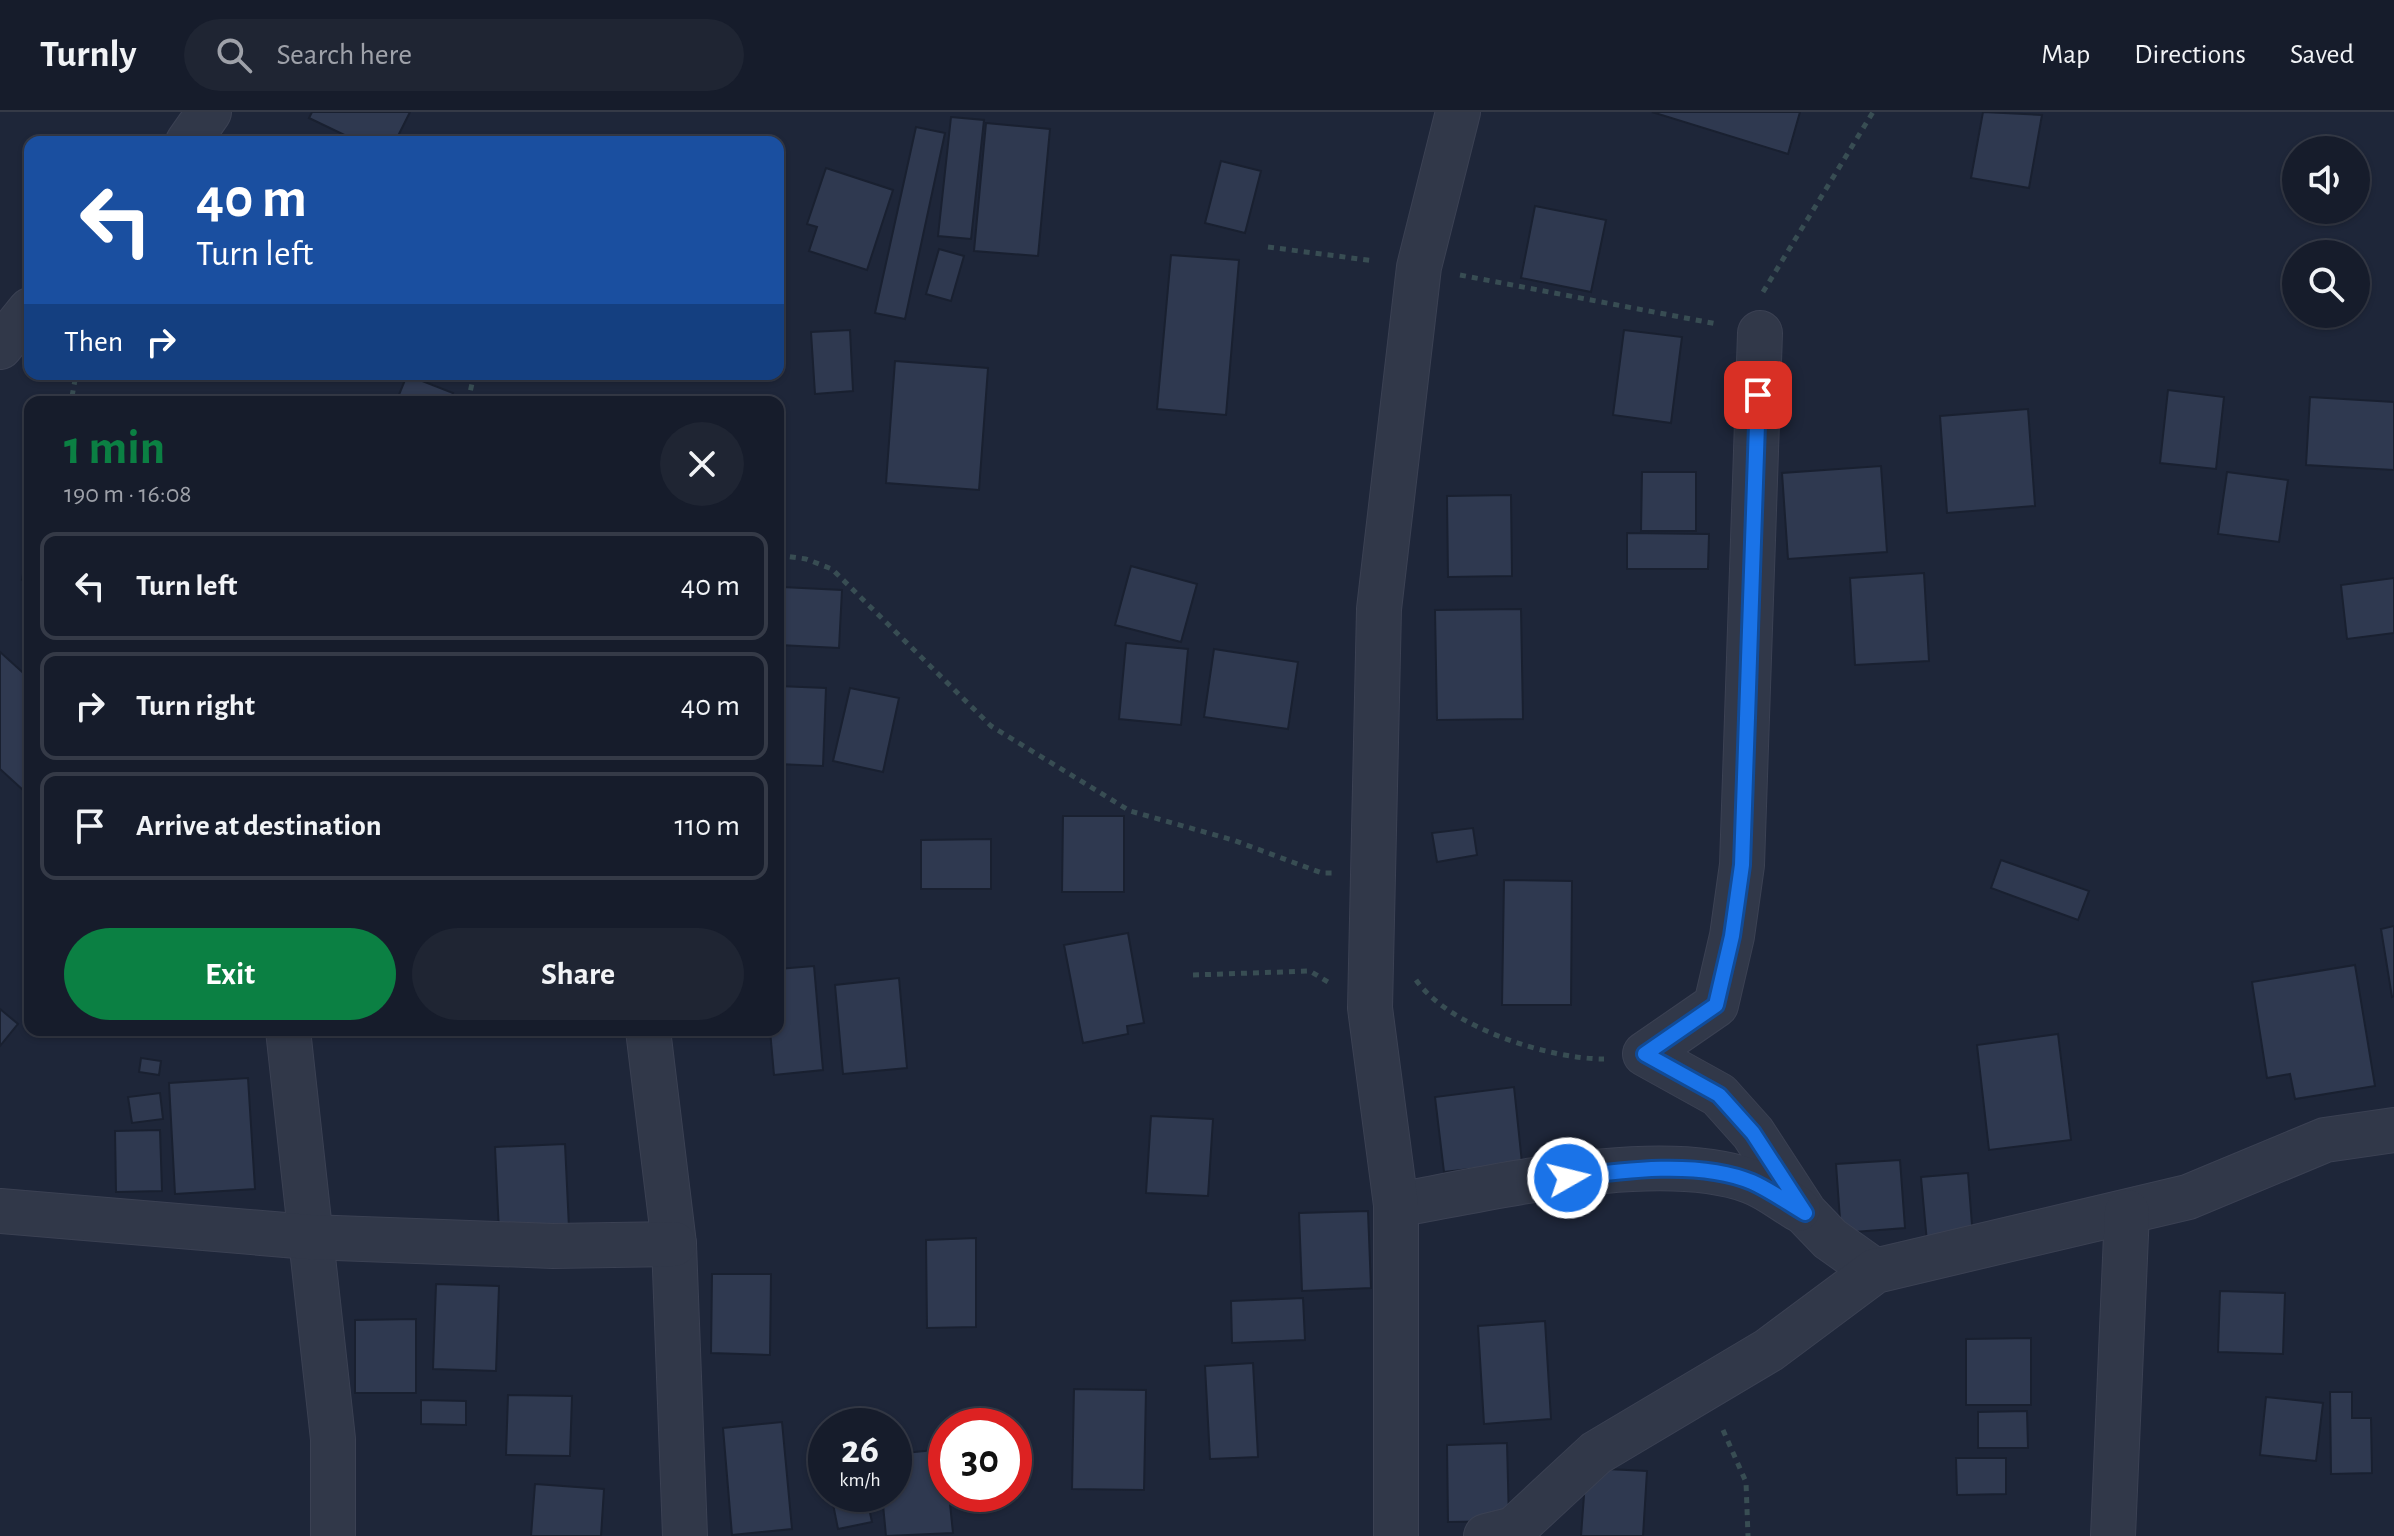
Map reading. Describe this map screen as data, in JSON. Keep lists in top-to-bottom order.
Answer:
{
  "page": {
    "header": "Turnly",
    "search": "Search here",
    "nav": ["Map", "Directions", "Saved"],
    "turn": ["40 m", "Turn left"],
    "then": "Then",
    "heading": ["1 min", "190 m · 16:08"],
    "list": [
      {
        "name": "Turn left",
        "value": "40 m"
      },
      {
        "name": "Turn right",
        "value": "40 m"
      },
      {
        "name": "Arrive at destination",
        "value": "110 m"
      }
    ],
    "buttons": ["Exit", "Share"],
    "speed": "26 km/h",
    "limit": "30"
  }
}
